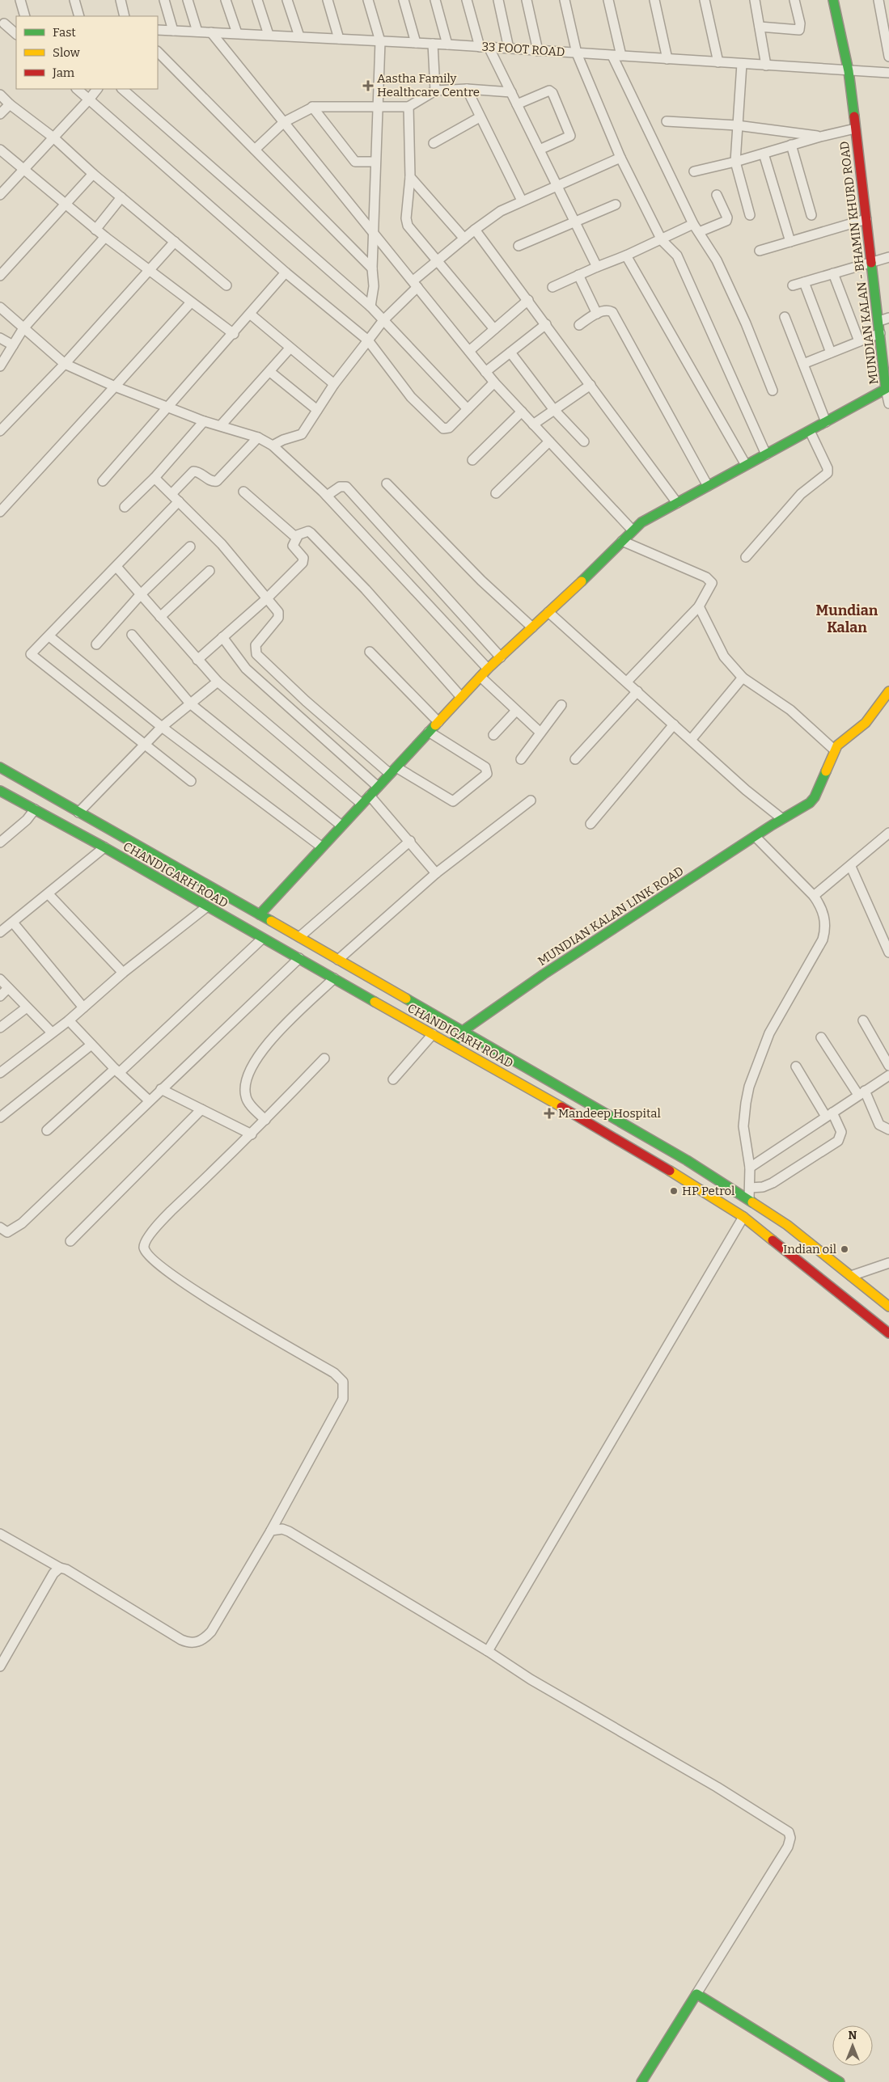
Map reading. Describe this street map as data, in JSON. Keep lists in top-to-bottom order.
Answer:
{
  "streets": {
    "street": [
      "33 FOOT ROAD",
      "MUNDIAN KALAN - BHAMIN KHURD ROAD",
      "CHANDIGARH ROAD",
      "MUNDIAN KALAN LINK ROAD"
    ]
  },
  "crossings": [
    ["33 FOOT ROAD", "MUNDIAN KALAN - BHAMIN KHURD ROAD"],
    ["MUNDIAN KALAN - BHAMIN KHURD ROAD", "CHANDIGARH ROAD"],
    ["CHANDIGARH ROAD", "MUNDIAN KALAN LINK ROAD"]
  ],
  "districts": ["Mundian Kalan"],
  "places": {
    "health": ["Aastha Family Healthcare Centre", "Mandeep Hospital"],
    "other": ["HP Petrol", "Indian oil"]
  },
  "legend": ["Fast", "Slow", "Jam"],
  "north": "top"
}
